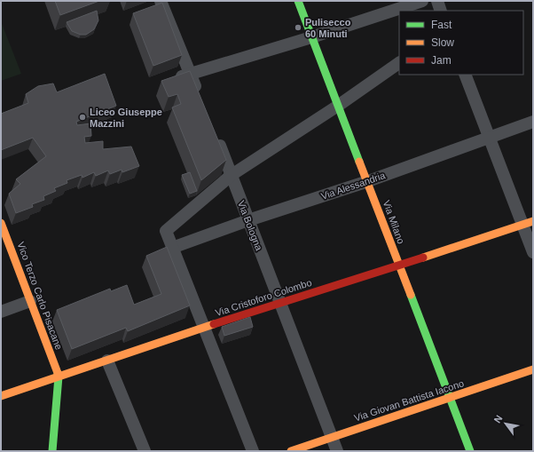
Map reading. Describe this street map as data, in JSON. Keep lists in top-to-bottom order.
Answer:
{
  "streets": {
    "street": [
      "Via Alessandria",
      "Via Milano",
      "Via Bologna",
      "Vico Terzo Carlo Pisacane",
      "Via Cristoforo Colombo",
      "Via Giovan Battista Iacono"
    ]
  },
  "crossings": [
    ["Via Alessandria", "Via Milano"],
    ["Via Alessandria", "Via Bologna"],
    ["Via Milano", "Via Cristoforo Colombo"],
    ["Via Milano", "Via Giovan Battista Iacono"],
    ["Via Bologna", "Via Cristoforo Colombo"],
    ["Via Bologna", "Via Giovan Battista Iacono"],
    ["Vico Terzo Carlo Pisacane", "Via Cristoforo Colombo"]
  ],
  "places": ["Pulisecco 60 Minuti", "Liceo Giuseppe Mazzini"],
  "legend": ["Fast", "Slow", "Jam"],
  "north": "top left"
}
